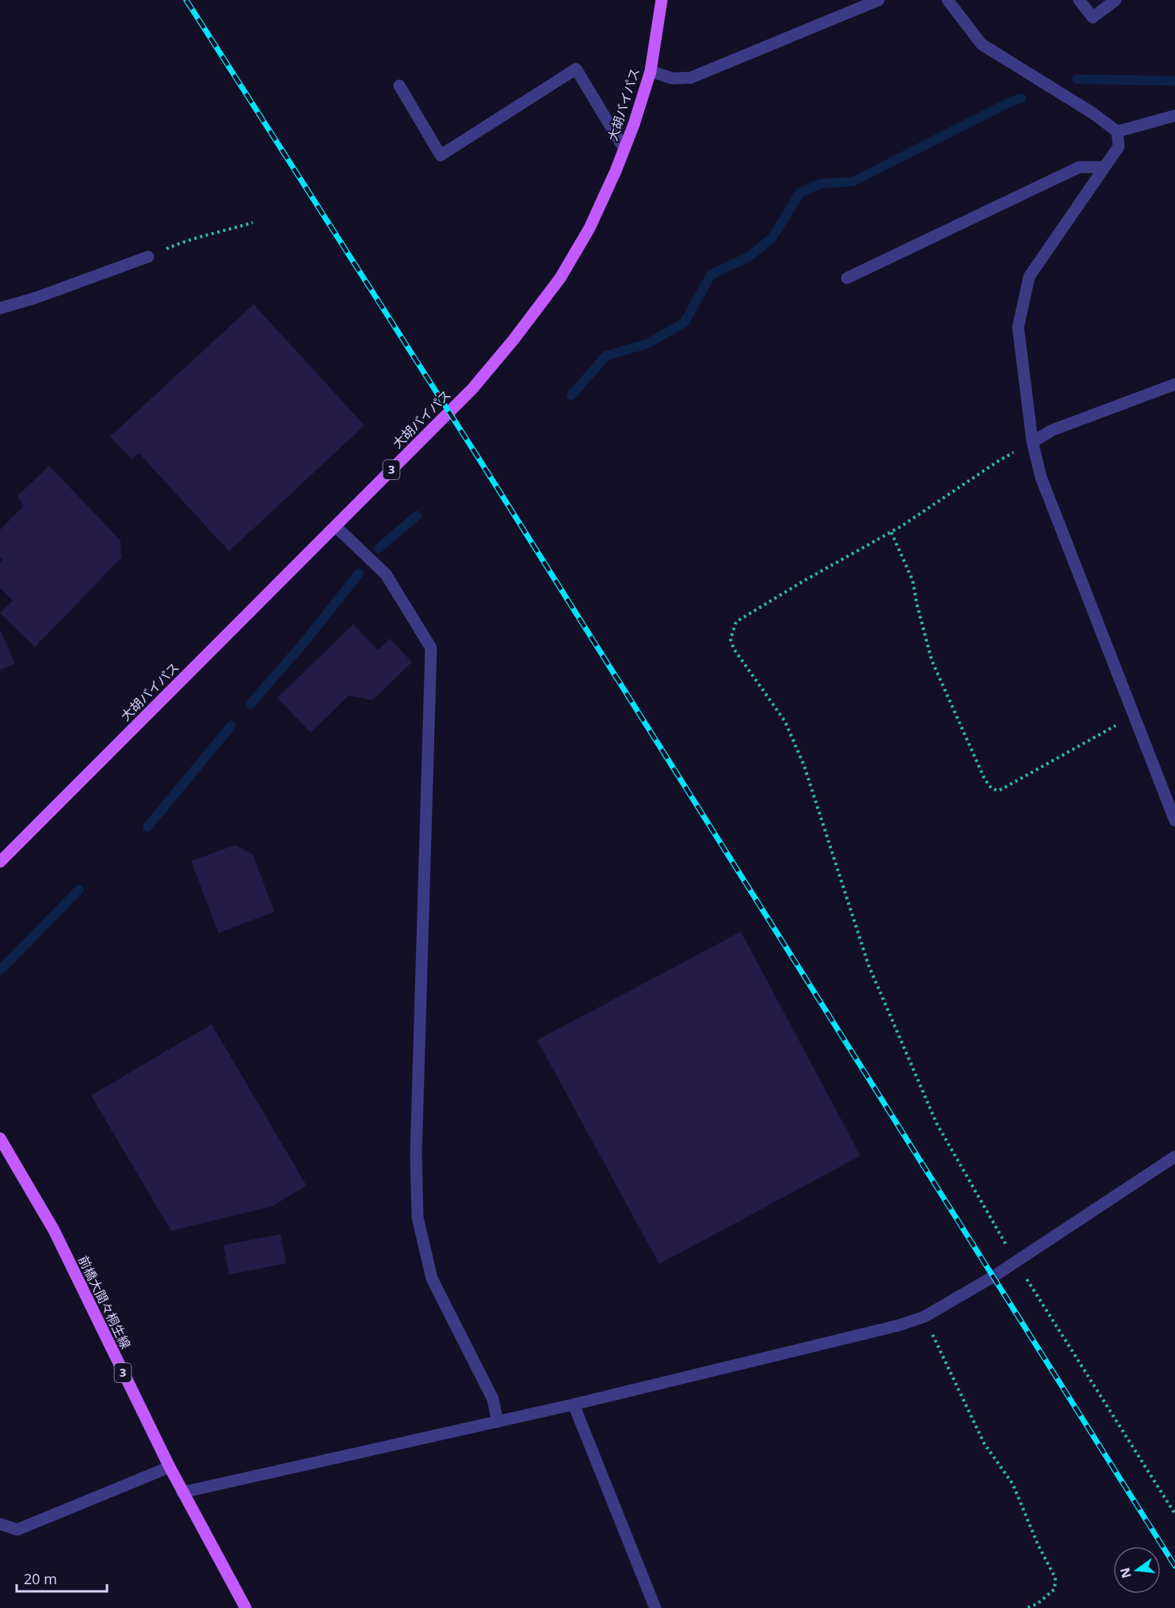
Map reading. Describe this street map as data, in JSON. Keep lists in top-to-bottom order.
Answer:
{
  "streets": {
    "main road": ["大胡バイパス", "3", "前橋大間々桐生線"]
  },
  "scale_bar": "20 m",
  "north": "left"
}
